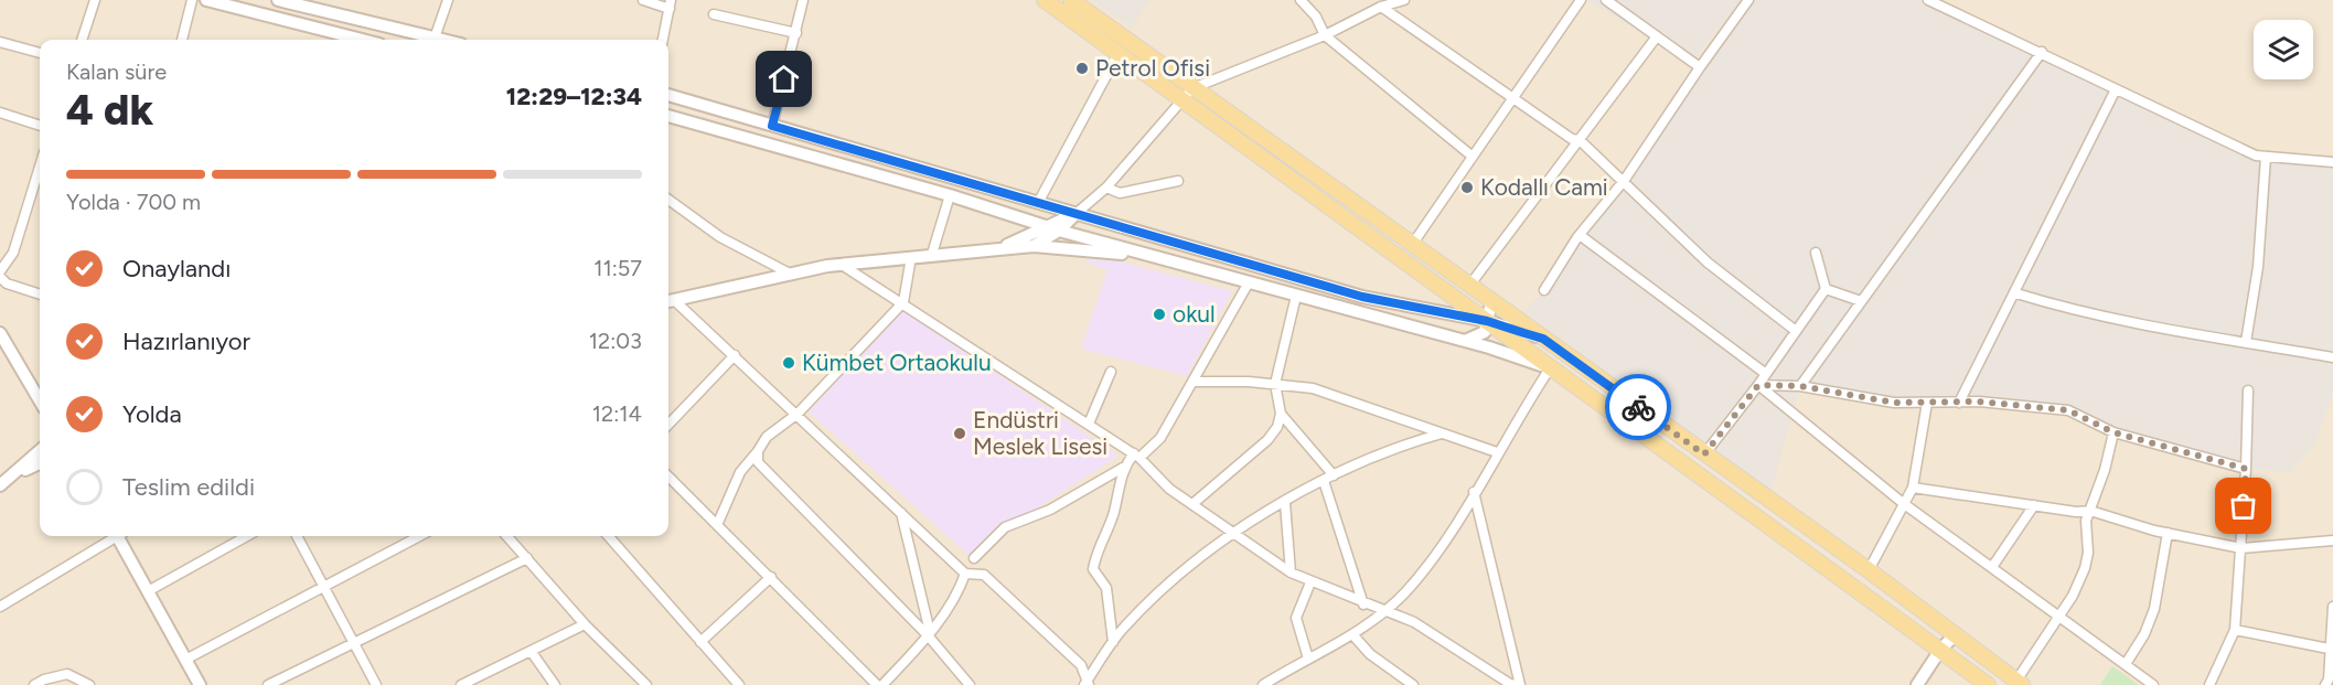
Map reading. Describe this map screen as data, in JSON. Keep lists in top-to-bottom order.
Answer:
{
  "places": [
    "Petrol Ofisi",
    "Kodallı Cami",
    "okul",
    "Kümbet Ortaokulu",
    "Endüstri Meslek Lisesi"
  ],
  "page": {
    "heading": ["4 dk", "Kalan süre", "12:29–12:34"],
    "bar": "Yolda · 700 m",
    "list": [
      ["Onaylandı", "11:57"],
      ["Hazırlanıyor", "12:03"],
      ["Yolda", "12:14"],
      "Teslim edildi"
    ]
  }
}
